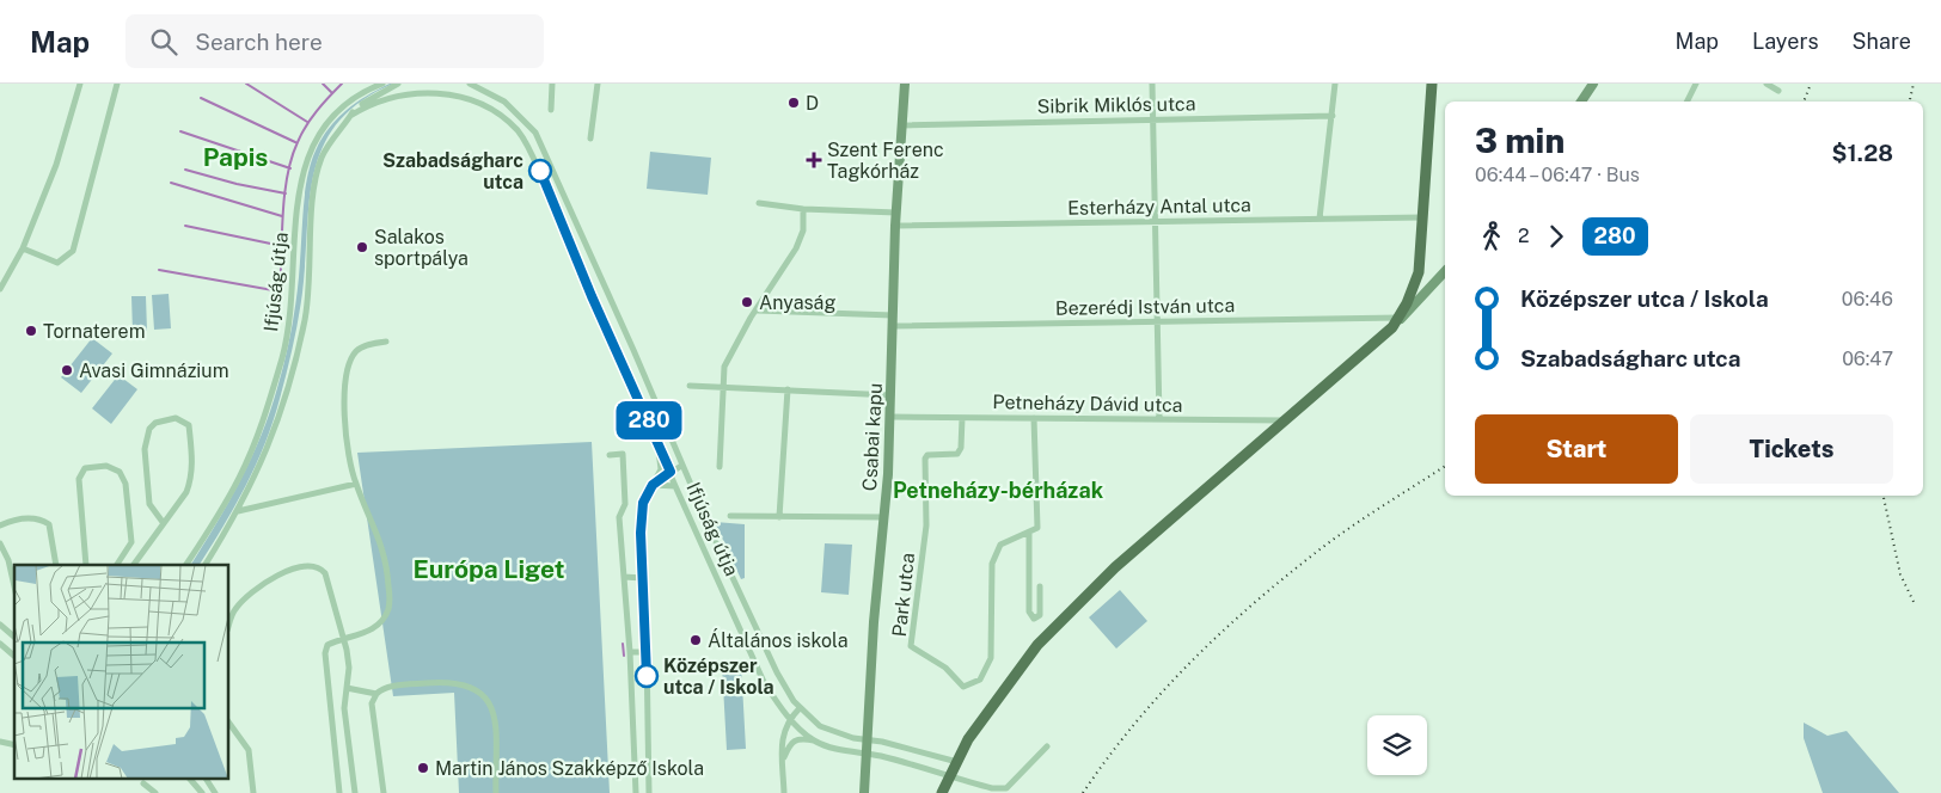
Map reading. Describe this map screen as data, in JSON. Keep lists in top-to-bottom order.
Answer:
{
  "streets": {
    "street": [
      "Sibrik Miklós utca",
      "Esterházy Antal utca",
      "Ifjúság útja",
      "Bezerédj István utca",
      "Petneházy Dávid utca",
      "Csabai kapu",
      "Park utca"
    ]
  },
  "crossings": [
    ["Sibrik Miklós utca", "Csabai kapu"],
    ["Esterházy Antal utca", "Csabai kapu"],
    ["Ifjúság útja", "Csabai kapu"],
    ["Bezerédj István utca", "Csabai kapu"],
    ["Petneházy Dávid utca", "Csabai kapu"],
    ["Petneházy Dávid utca", "Park utca"]
  ],
  "districts": ["Papis", "Petneházy-bérházak", "Európa Liget"],
  "places": {
    "other": [
      "D",
      "Szabadságharc utca",
      "Salakos sportpálya",
      "Anyaság",
      "Tornaterem",
      "Avasi Gimnázium",
      "Általános iskola",
      "Középszer utca / Iskola",
      "Martin János Szakképző Iskola"
    ],
    "health": ["Szent Ferenc Tagkórház"]
  },
  "lines": ["bus line 280"],
  "page": {
    "header": "Map",
    "search": "Search here",
    "nav": ["Map", "Layers", "Share"],
    "on_map": "280",
    "heading": ["3 min", "06:44 – 06:47 · Bus", "$1.28"],
    "legs": ["2", "280"],
    "list": [
      {
        "name": "Középszer utca / Iskola",
        "value": "06:46"
      },
      {
        "name": "Szabadságharc utca",
        "value": "06:47"
      }
    ],
    "buttons": ["Start", "Tickets"]
  }
}
